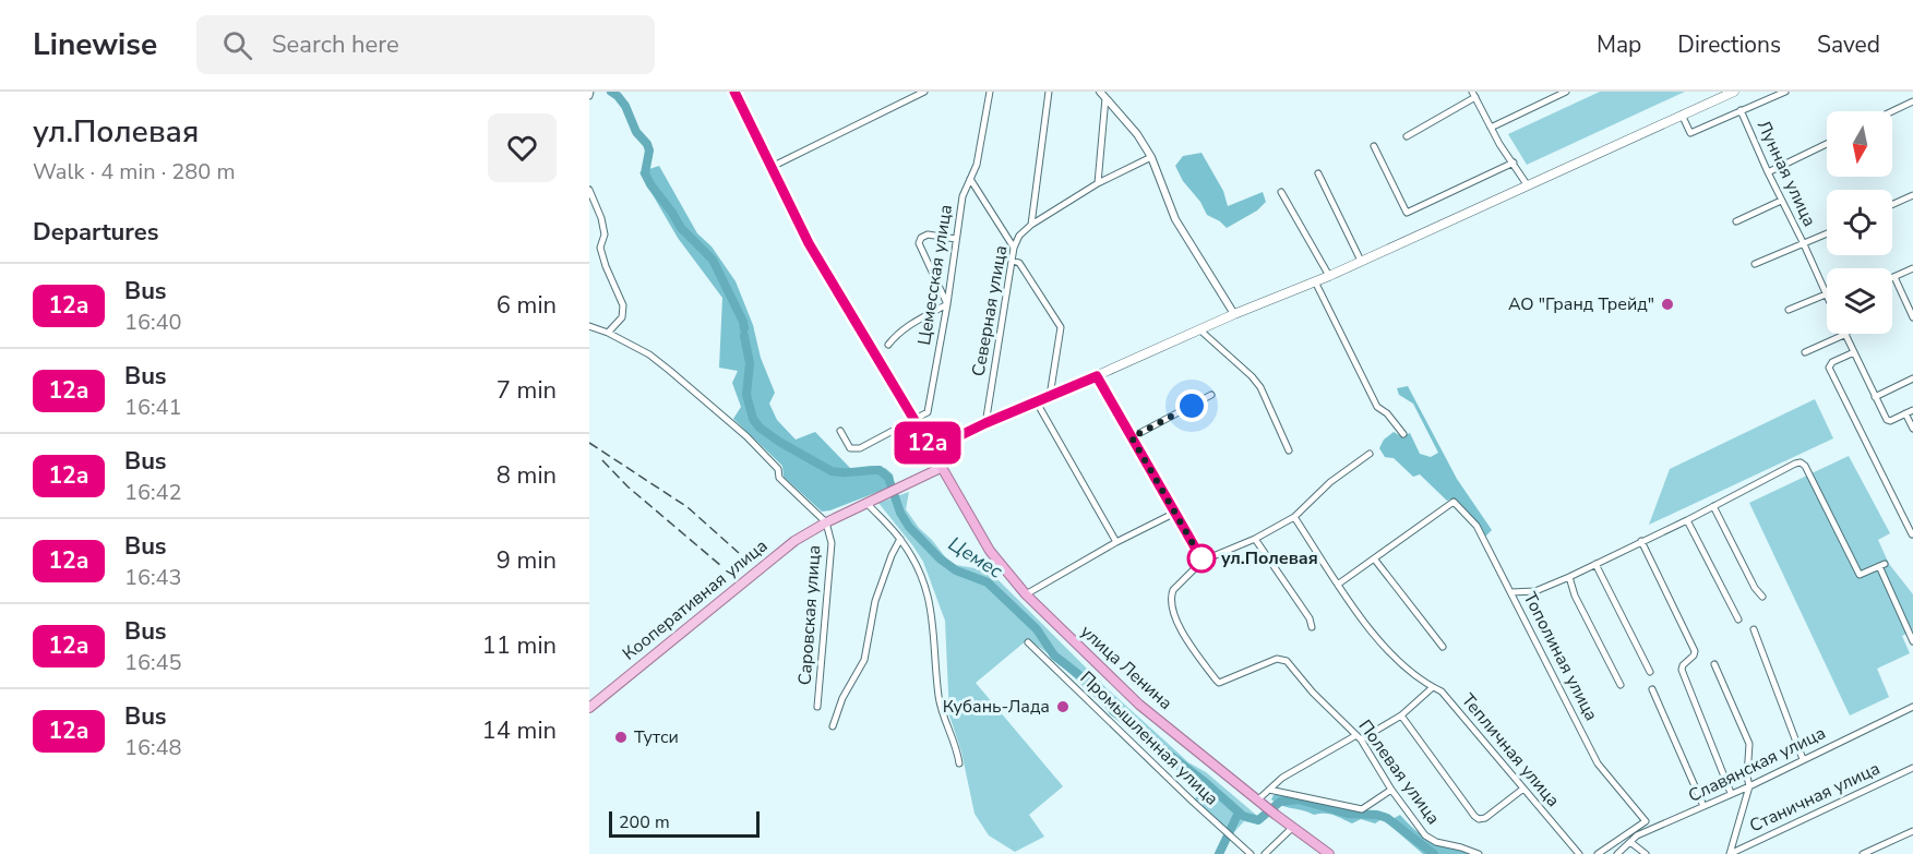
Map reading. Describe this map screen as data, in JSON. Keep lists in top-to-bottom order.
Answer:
{
  "streets": {
    "highway": ["улица Ленина"],
    "main road": ["Кооперативная улица"],
    "street": [
      "Лунная улица",
      "Цемесская улица",
      "Северная улица",
      "Саровская улица",
      "Тополиная улица",
      "Промышленная улица",
      "Тепличная улица",
      "Славянская улица",
      "Полевая улица",
      "Станичная улица"
    ]
  },
  "crossings": [
    ["Кооперативная улица", "Саровская улица"],
    ["Кооперативная улица", "улица Ленина"]
  ],
  "water": ["Цемес"],
  "places": [
    "АО \"Гранд Трейд\"",
    "ул.Полевая",
    "Кубань-Лада",
    "Тутси"
  ],
  "lines": ["bus line 12а"],
  "scale_bar": "200 m",
  "north": "bottom",
  "page": {
    "header": "Linewise",
    "search": "Search here",
    "nav": ["Map", "Directions", "Saved"],
    "heading": [
      ["ул.Полевая", "Walk · 4 min · 280 m"],
      "Departures"
    ],
    "on_map": "12а",
    "list": [
      {
        "mark": "12а",
        "name": "Bus",
        "note": "16:40",
        "value": "6 min"
      },
      {
        "mark": "12а",
        "name": "Bus",
        "note": "16:41",
        "value": "7 min"
      },
      {
        "mark": "12а",
        "name": "Bus",
        "note": "16:42",
        "value": "8 min"
      },
      {
        "mark": "12а",
        "name": "Bus",
        "note": "16:43",
        "value": "9 min"
      },
      {
        "mark": "12а",
        "name": "Bus",
        "note": "16:45",
        "value": "11 min"
      },
      {
        "mark": "12а",
        "name": "Bus",
        "note": "16:48",
        "value": "14 min"
      }
    ],
    "scale": "200 m"
  }
}
